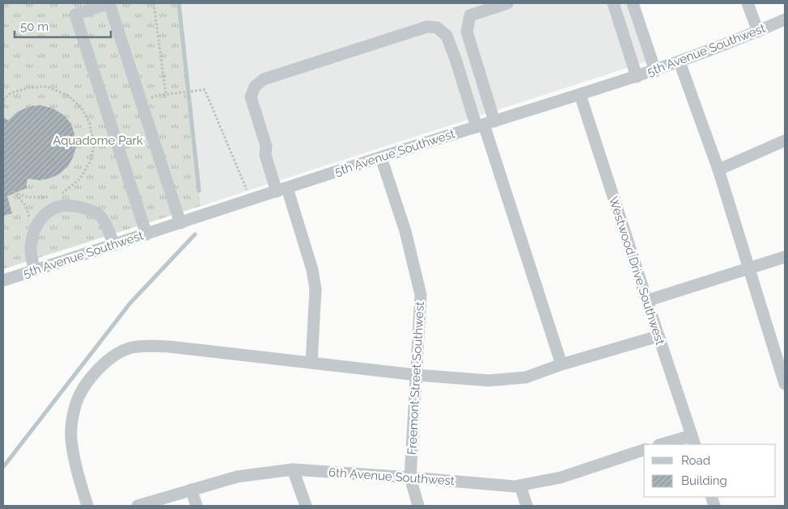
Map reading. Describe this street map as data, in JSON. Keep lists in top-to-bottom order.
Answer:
{
  "streets": {
    "street": [
      "5th Avenue Southwest",
      "Westwood Drive Southwest",
      "Freemont Street Southwest",
      "6th Avenue Southwest"
    ]
  },
  "crossings": [
    ["5th Avenue Southwest", "Westwood Drive Southwest"],
    ["5th Avenue Southwest", "Freemont Street Southwest"],
    ["Freemont Street Southwest", "6th Avenue Southwest"]
  ],
  "parks": ["Aquadome Park"],
  "legend": ["Road", "Building"],
  "scale_bar": "50 m"
}
